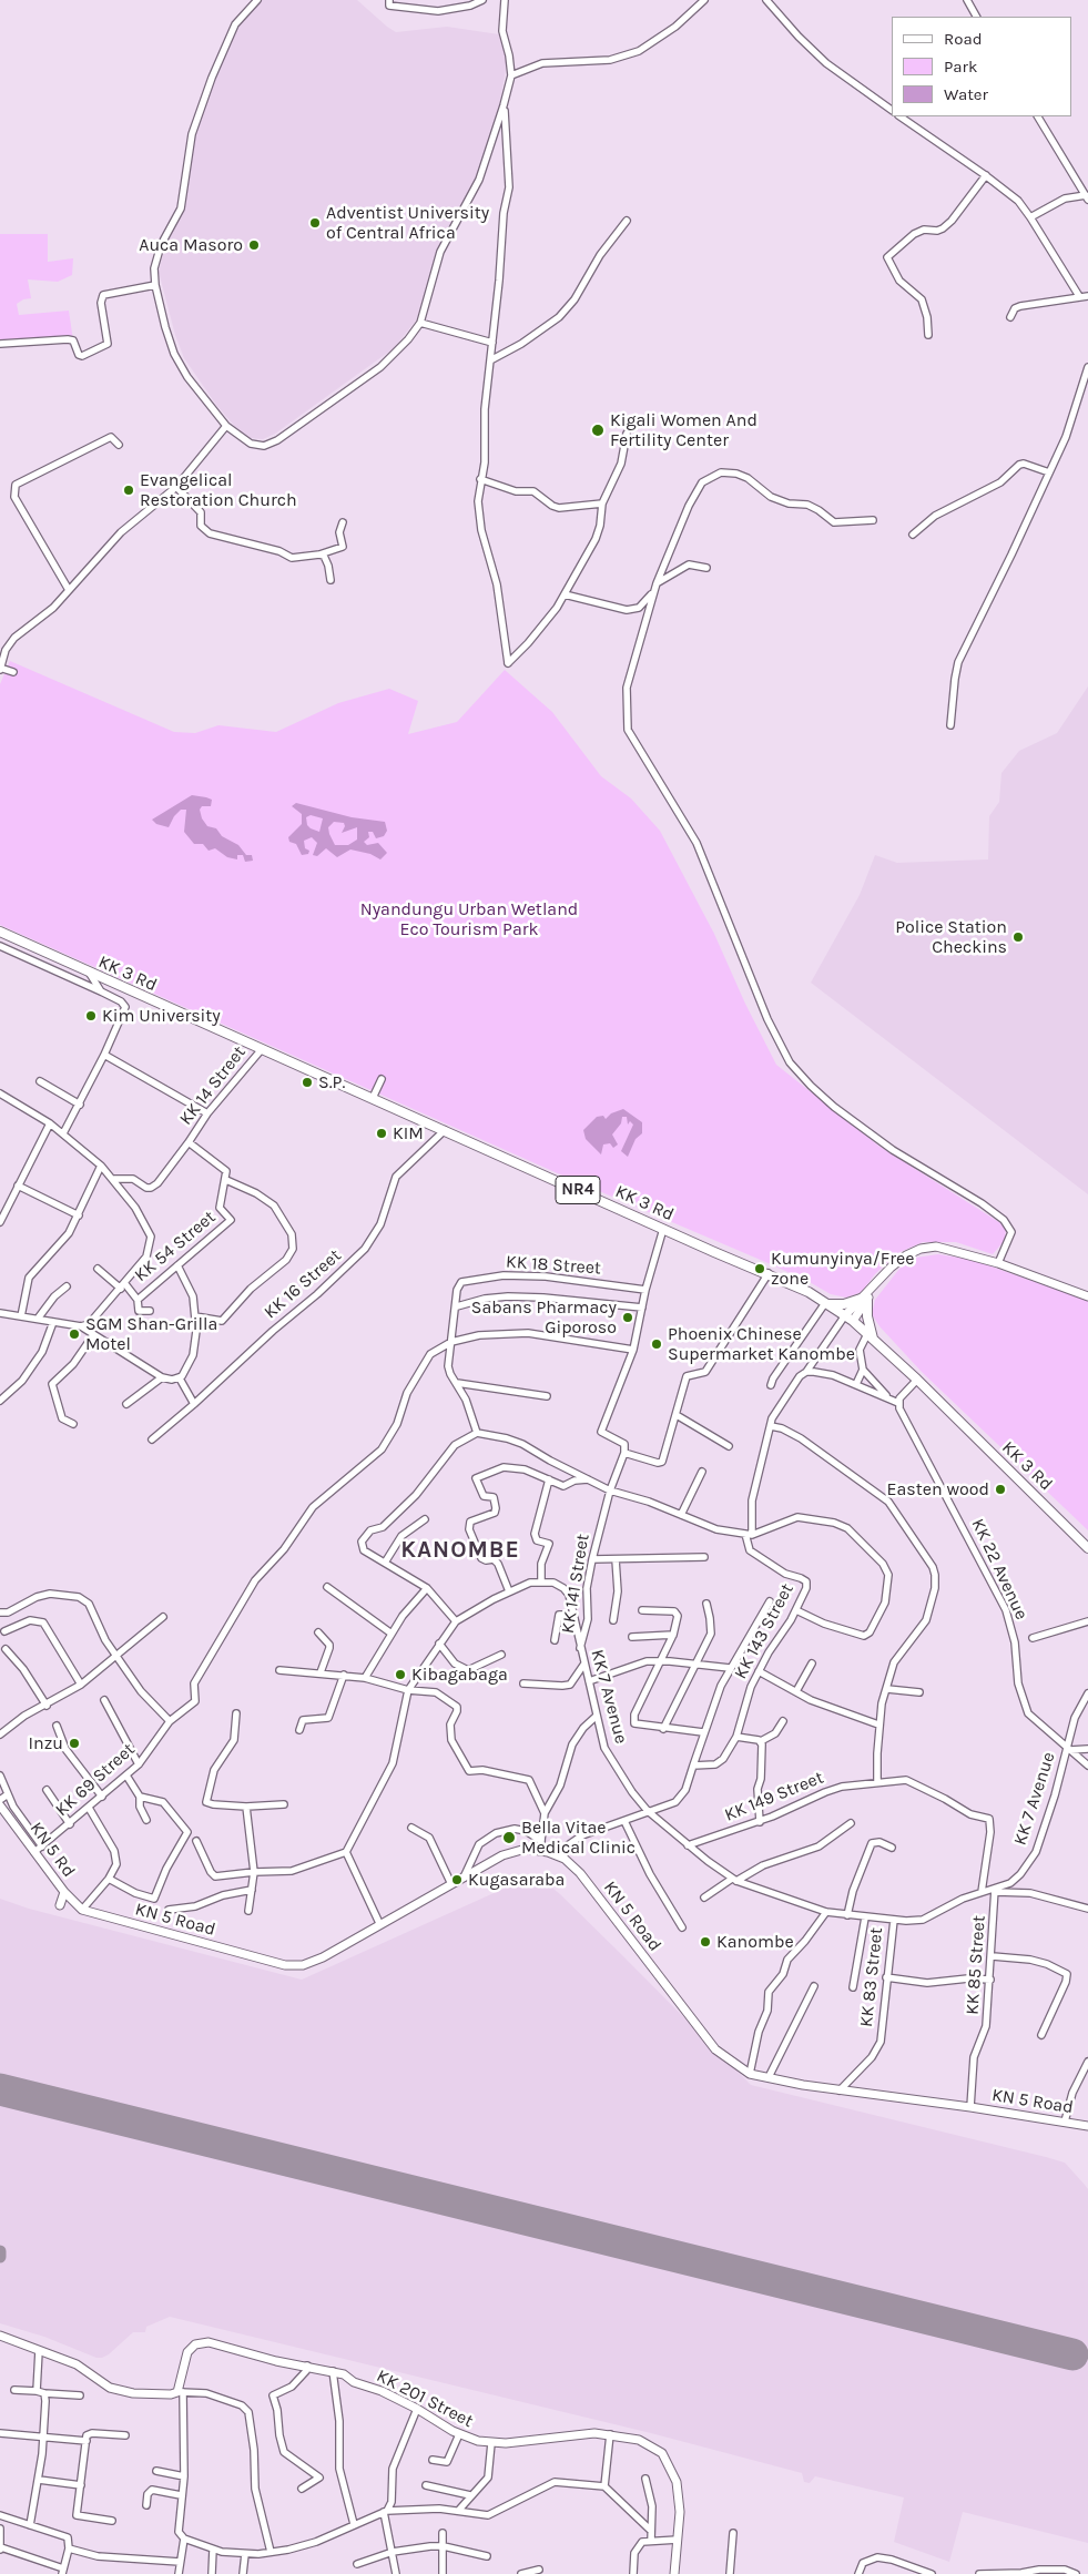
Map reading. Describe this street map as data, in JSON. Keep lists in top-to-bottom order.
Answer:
{
  "streets": {
    "highway": ["KK 3 Rd", "NR4"],
    "main road": ["KN 5 Rd", "KN 5 Road", "KK 201 Street"],
    "street": [
      "KK 14 Street",
      "KK 54 Street",
      "KK 18 Street",
      "KK 16 Street",
      "KK 22 Avenue",
      "KK 141 Street",
      "KK 143 Street",
      "KK 7 Avenue",
      "KK 69 Street",
      "KK 149 Street",
      "KK 85 Street",
      "KK 83 Street"
    ]
  },
  "crossings": [
    ["KK 3 Rd", "KK 14 Street"],
    ["KK 3 Rd", "KK 16 Street"],
    ["KK 18 Street", "KK 69 Street"],
    ["KK 22 Avenue", "KK 7 Avenue"],
    ["KK 141 Street", "KK 7 Avenue"],
    ["KK 7 Avenue", "KK 149 Street"],
    ["KK 7 Avenue", "KK 85 Street"],
    ["KK 7 Avenue", "KK 83 Street"],
    ["KK 69 Street", "KN 5 Rd"],
    ["KN 5 Rd", "KN 5 Road"],
    ["KN 5 Road", "KK 85 Street"],
    ["KN 5 Road", "KK 83 Street"]
  ],
  "districts": ["KANOMBE"],
  "parks": ["Nyandungu Urban Wetland Eco Tourism Park"],
  "places": [
    "Adventist University of Central Africa",
    "Auca Masoro",
    "Kigali Women And Fertility Center",
    "Evangelical Restoration Church",
    "Police Station Checkins",
    "Kim University",
    "S.P.",
    "KIM",
    "Kumunyinya/Free zone",
    "Sabans Pharmacy Giporoso",
    "SGM Shan-Grilla Motel",
    "Phoenix Chinese Supermarket Kanombe",
    "Easten wood",
    "Kibagabaga",
    "Inzu",
    "Bella Vitae Medical Clinic",
    "Kugasaraba",
    "Kanombe"
  ],
  "legend": ["Road", "Park", "Water"]
}
